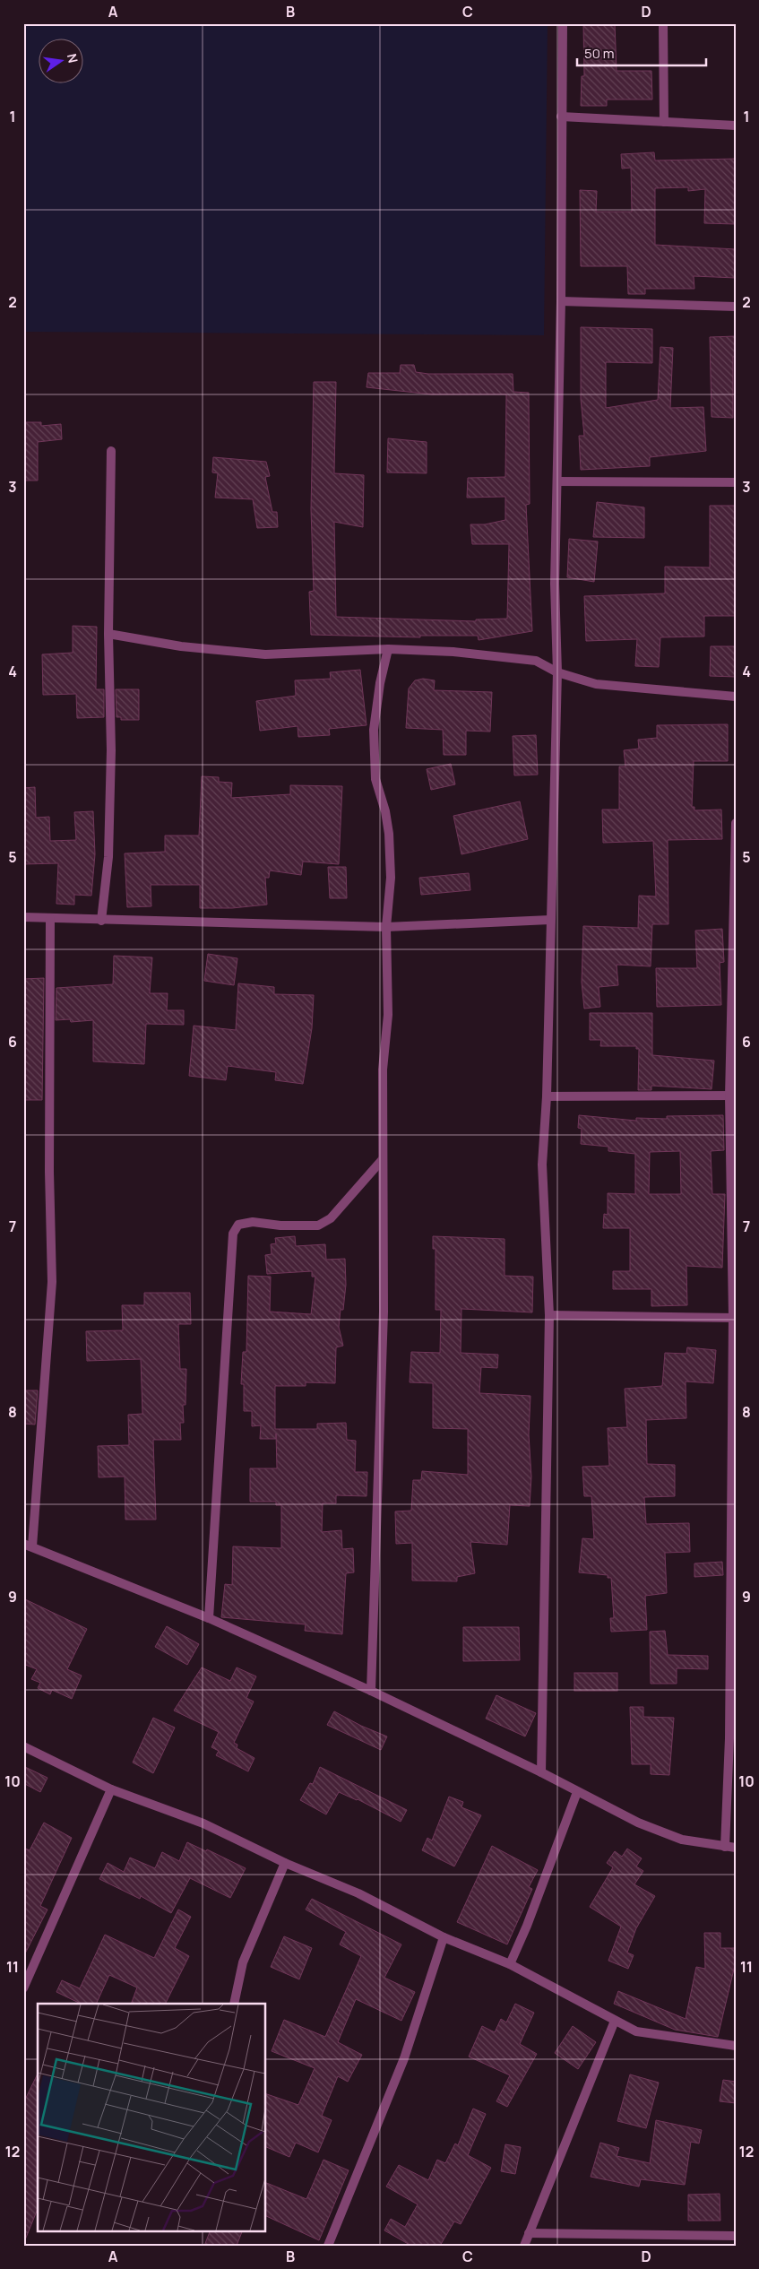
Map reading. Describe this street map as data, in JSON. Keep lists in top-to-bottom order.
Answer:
{
  "scale_bar": "50 m",
  "north": "right",
  "grid": {
    "columns": [
      "A",
      "B",
      "C",
      "D"
    ],
    "rows": [
      "1",
      "2",
      "3",
      "4",
      "5",
      "6",
      "7",
      "8",
      "9",
      "10",
      "11",
      "12"
    ]
  }
}
